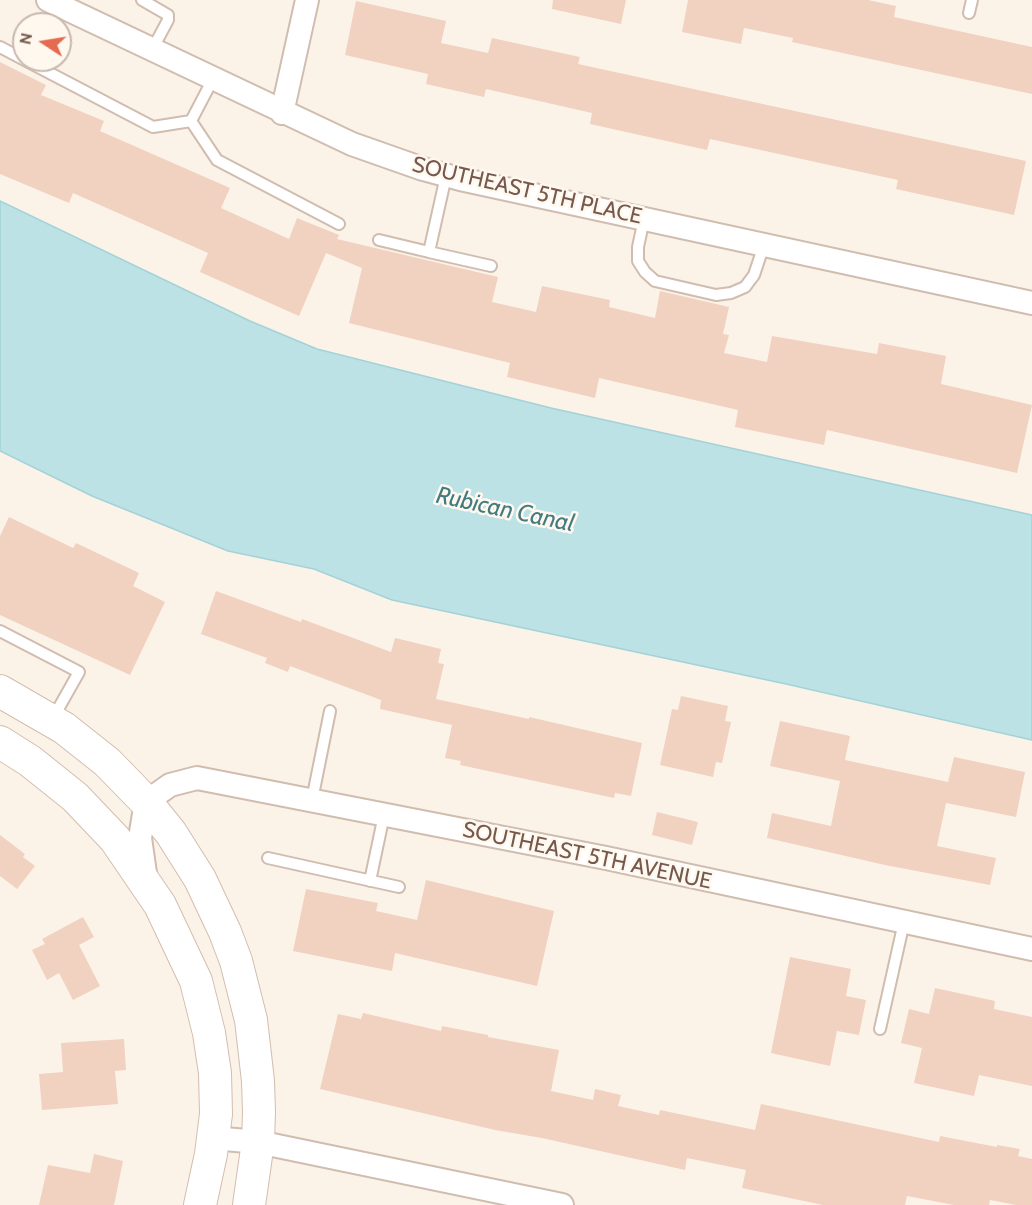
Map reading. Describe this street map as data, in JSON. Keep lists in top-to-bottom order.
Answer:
{
  "streets": {
    "street": ["SOUTHEAST 5TH PLACE", "SOUTHEAST 5TH AVENUE"]
  },
  "water": ["Rubican Canal"],
  "north": "left"
}
